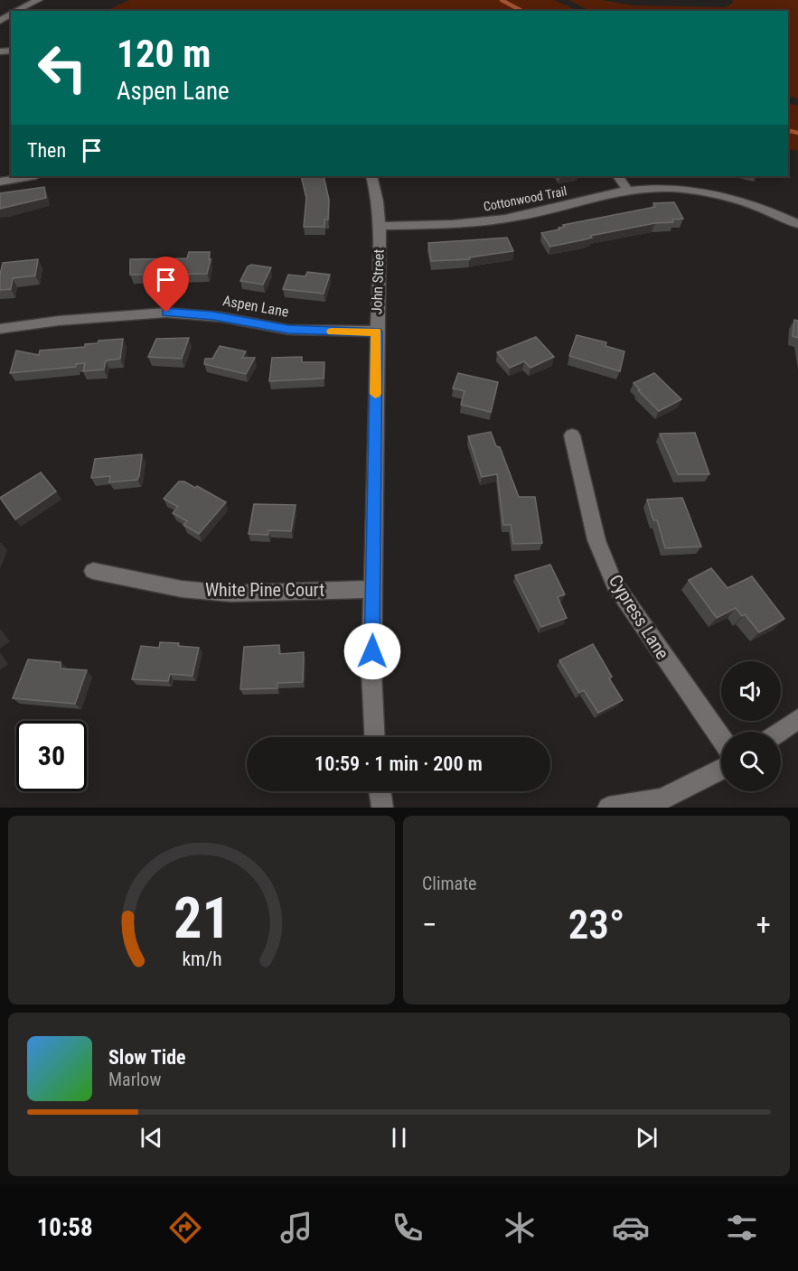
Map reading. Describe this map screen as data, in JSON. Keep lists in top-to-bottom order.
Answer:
{
  "streets": {
    "street": [
      "Cottonwood Trail",
      "John Street",
      "Aspen Lane",
      "White Pine Court",
      "Cypress Lane"
    ]
  },
  "crossings": [
    ["Cottonwood Trail", "John Street"],
    ["John Street", "Aspen Lane"],
    ["John Street", "White Pine Court"]
  ],
  "page": {
    "turn": ["120 m", "Aspen Lane"],
    "then": "Then",
    "limit": "30",
    "trip": "10:59 · 1 min · 200 m",
    "tile": "Climate",
    "heat": ["−", "23°", "+"],
    "song": ["Slow Tide", "Marlow"],
    "tabs": "10:58",
    "gauge": ["21", "km/h"]
  }
}
